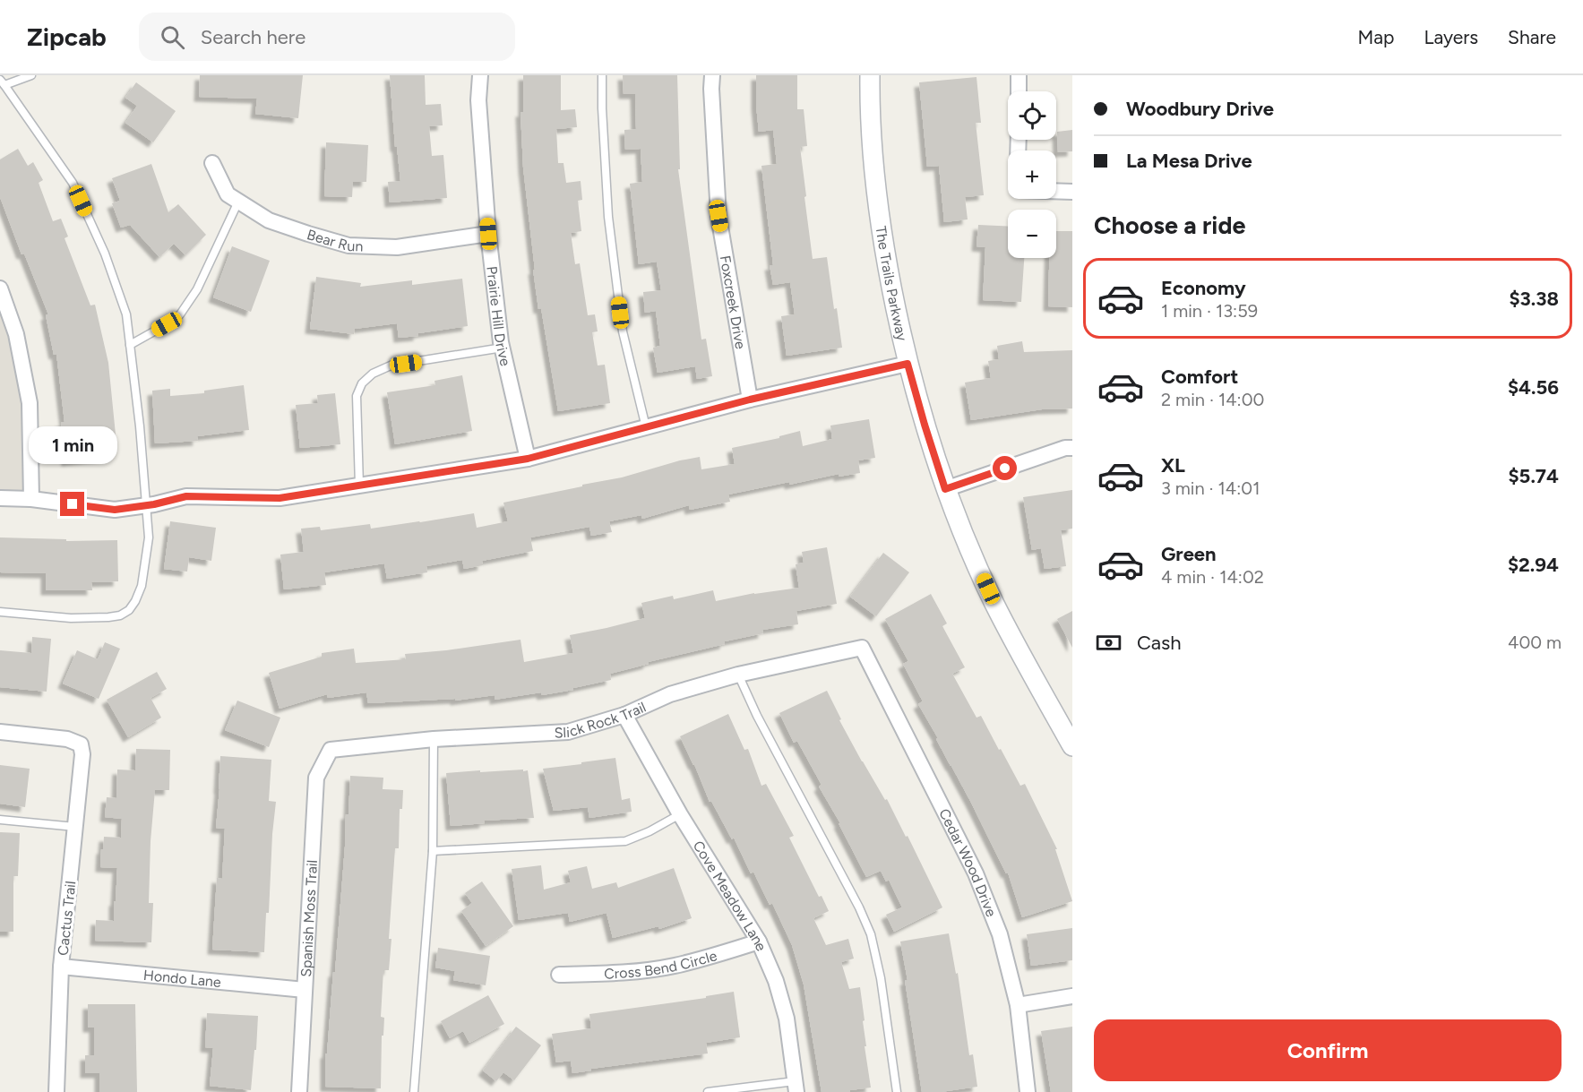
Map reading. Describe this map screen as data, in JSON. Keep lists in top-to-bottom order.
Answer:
{
  "streets": {
    "street": [
      "Bear Run",
      "The Trails Parkway",
      "Foxcreek Drive",
      "Prairie Hill Drive",
      "Slick Rock Trail",
      "Cedar Wood Drive",
      "Cove Meadow Lane",
      "Cactus Trail",
      "Spanish Moss Trail",
      "Cross Bend Circle",
      "Hondo Lane"
    ]
  },
  "crossings": [
    ["Bear Run", "Prairie Hill Drive"],
    ["Slick Rock Trail", "Cedar Wood Drive"],
    ["Slick Rock Trail", "Cove Meadow Lane"],
    ["Slick Rock Trail", "Spanish Moss Trail"],
    ["Cove Meadow Lane", "Cross Bend Circle"],
    ["Cactus Trail", "Hondo Lane"],
    ["Spanish Moss Trail", "Hondo Lane"]
  ],
  "page": {
    "header": "Zipcab",
    "search": "Search here",
    "nav": ["Map", "Layers", "Share"],
    "banner": ["Woodbury Drive", "La Mesa Drive"],
    "map_buttons": ["+", "−"],
    "heading": "Choose a ride",
    "list": [
      {
        "name": "Economy",
        "note": "1 min · 13:59",
        "value": "$3.38"
      },
      {
        "name": "Comfort",
        "note": "2 min · 14:00",
        "value": "$4.56"
      },
      {
        "name": "XL",
        "note": "3 min · 14:01",
        "value": "$5.74"
      },
      {
        "name": "Green",
        "note": "4 min · 14:02",
        "value": "$2.94"
      }
    ],
    "bubble": "1 min",
    "pay": ["Cash", "400 m"],
    "buttons": "Confirm"
  }
}
